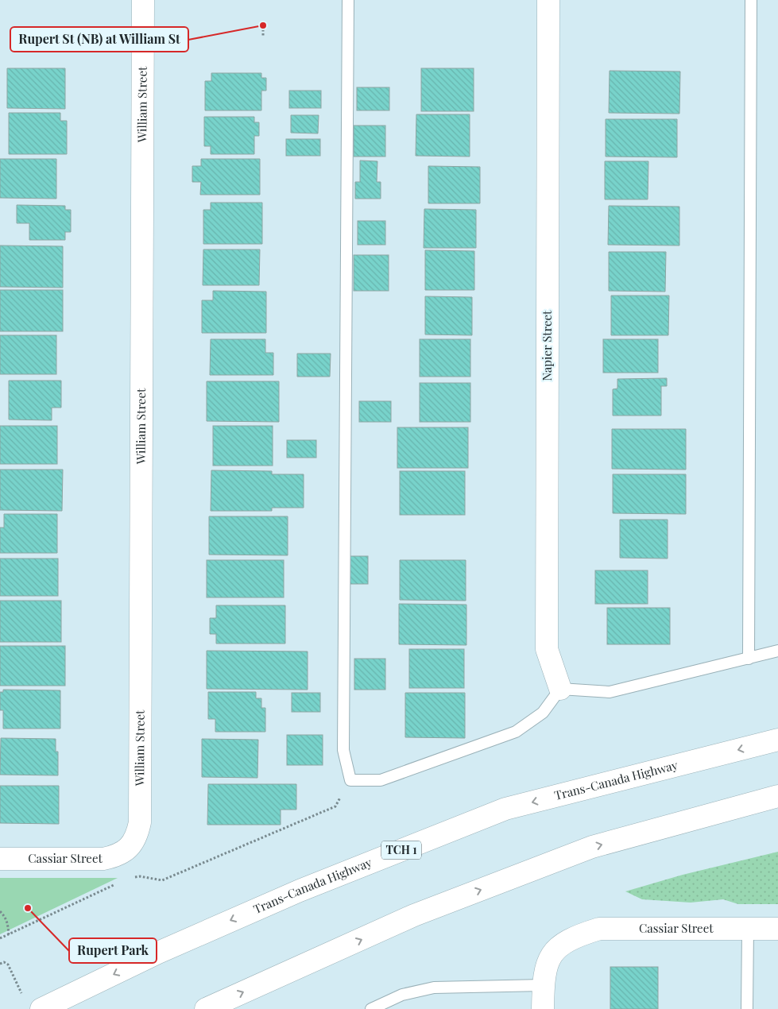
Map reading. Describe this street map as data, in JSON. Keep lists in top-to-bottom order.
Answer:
{
  "streets": {
    "main road": [
      "William Street",
      "Napier Street",
      "Trans-Canada Highway",
      "TCH 1",
      "Cassiar Street"
    ]
  },
  "crossings": [
    ["William Street", "Cassiar Street"]
  ],
  "places": ["Rupert St (NB) at William St", "Rupert Park"]
}
